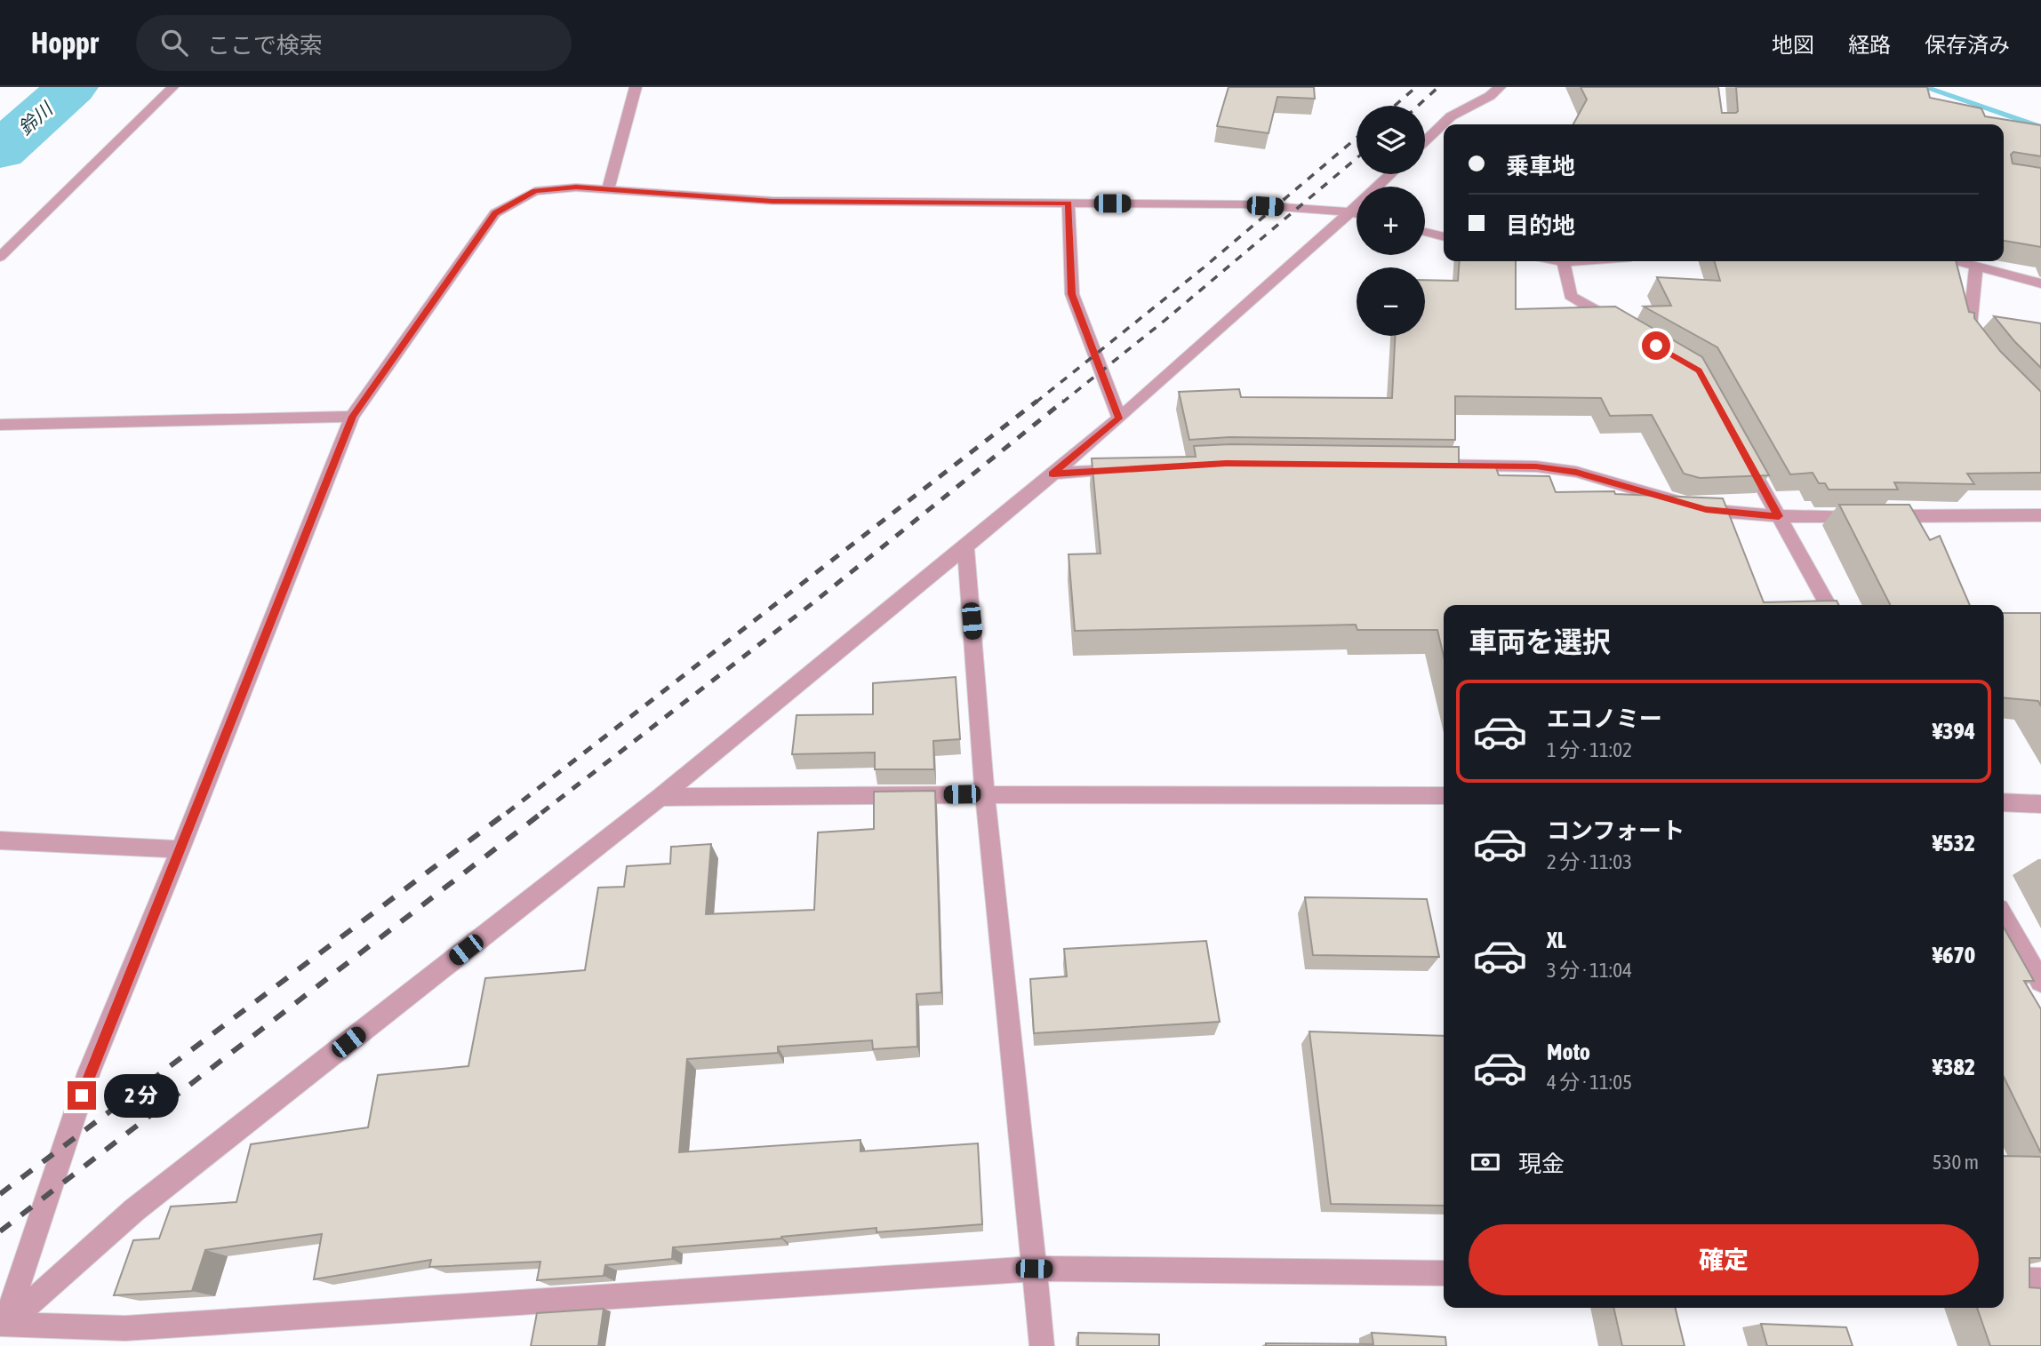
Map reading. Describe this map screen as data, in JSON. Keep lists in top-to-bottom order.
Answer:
{
  "water": ["鈴川"],
  "page": {
    "header": "Hoppr",
    "search": "ここで検索",
    "nav": ["地図", "経路", "保存済み"],
    "map_buttons": ["+", "−"],
    "banner": ["乗車地", "目的地"],
    "heading": "車両を選択",
    "list": [
      {
        "name": "エコノミー",
        "note": "1 分 · 11:02",
        "value": "¥394"
      },
      {
        "name": "コンフォート",
        "note": "2 分 · 11:03",
        "value": "¥532"
      },
      {
        "name": "XL",
        "note": "3 分 · 11:04",
        "value": "¥670"
      },
      {
        "name": "Moto",
        "note": "4 分 · 11:05",
        "value": "¥382"
      }
    ],
    "bubble": "2 分",
    "pay": ["現金", "530 m"],
    "buttons": "確定"
  }
}
